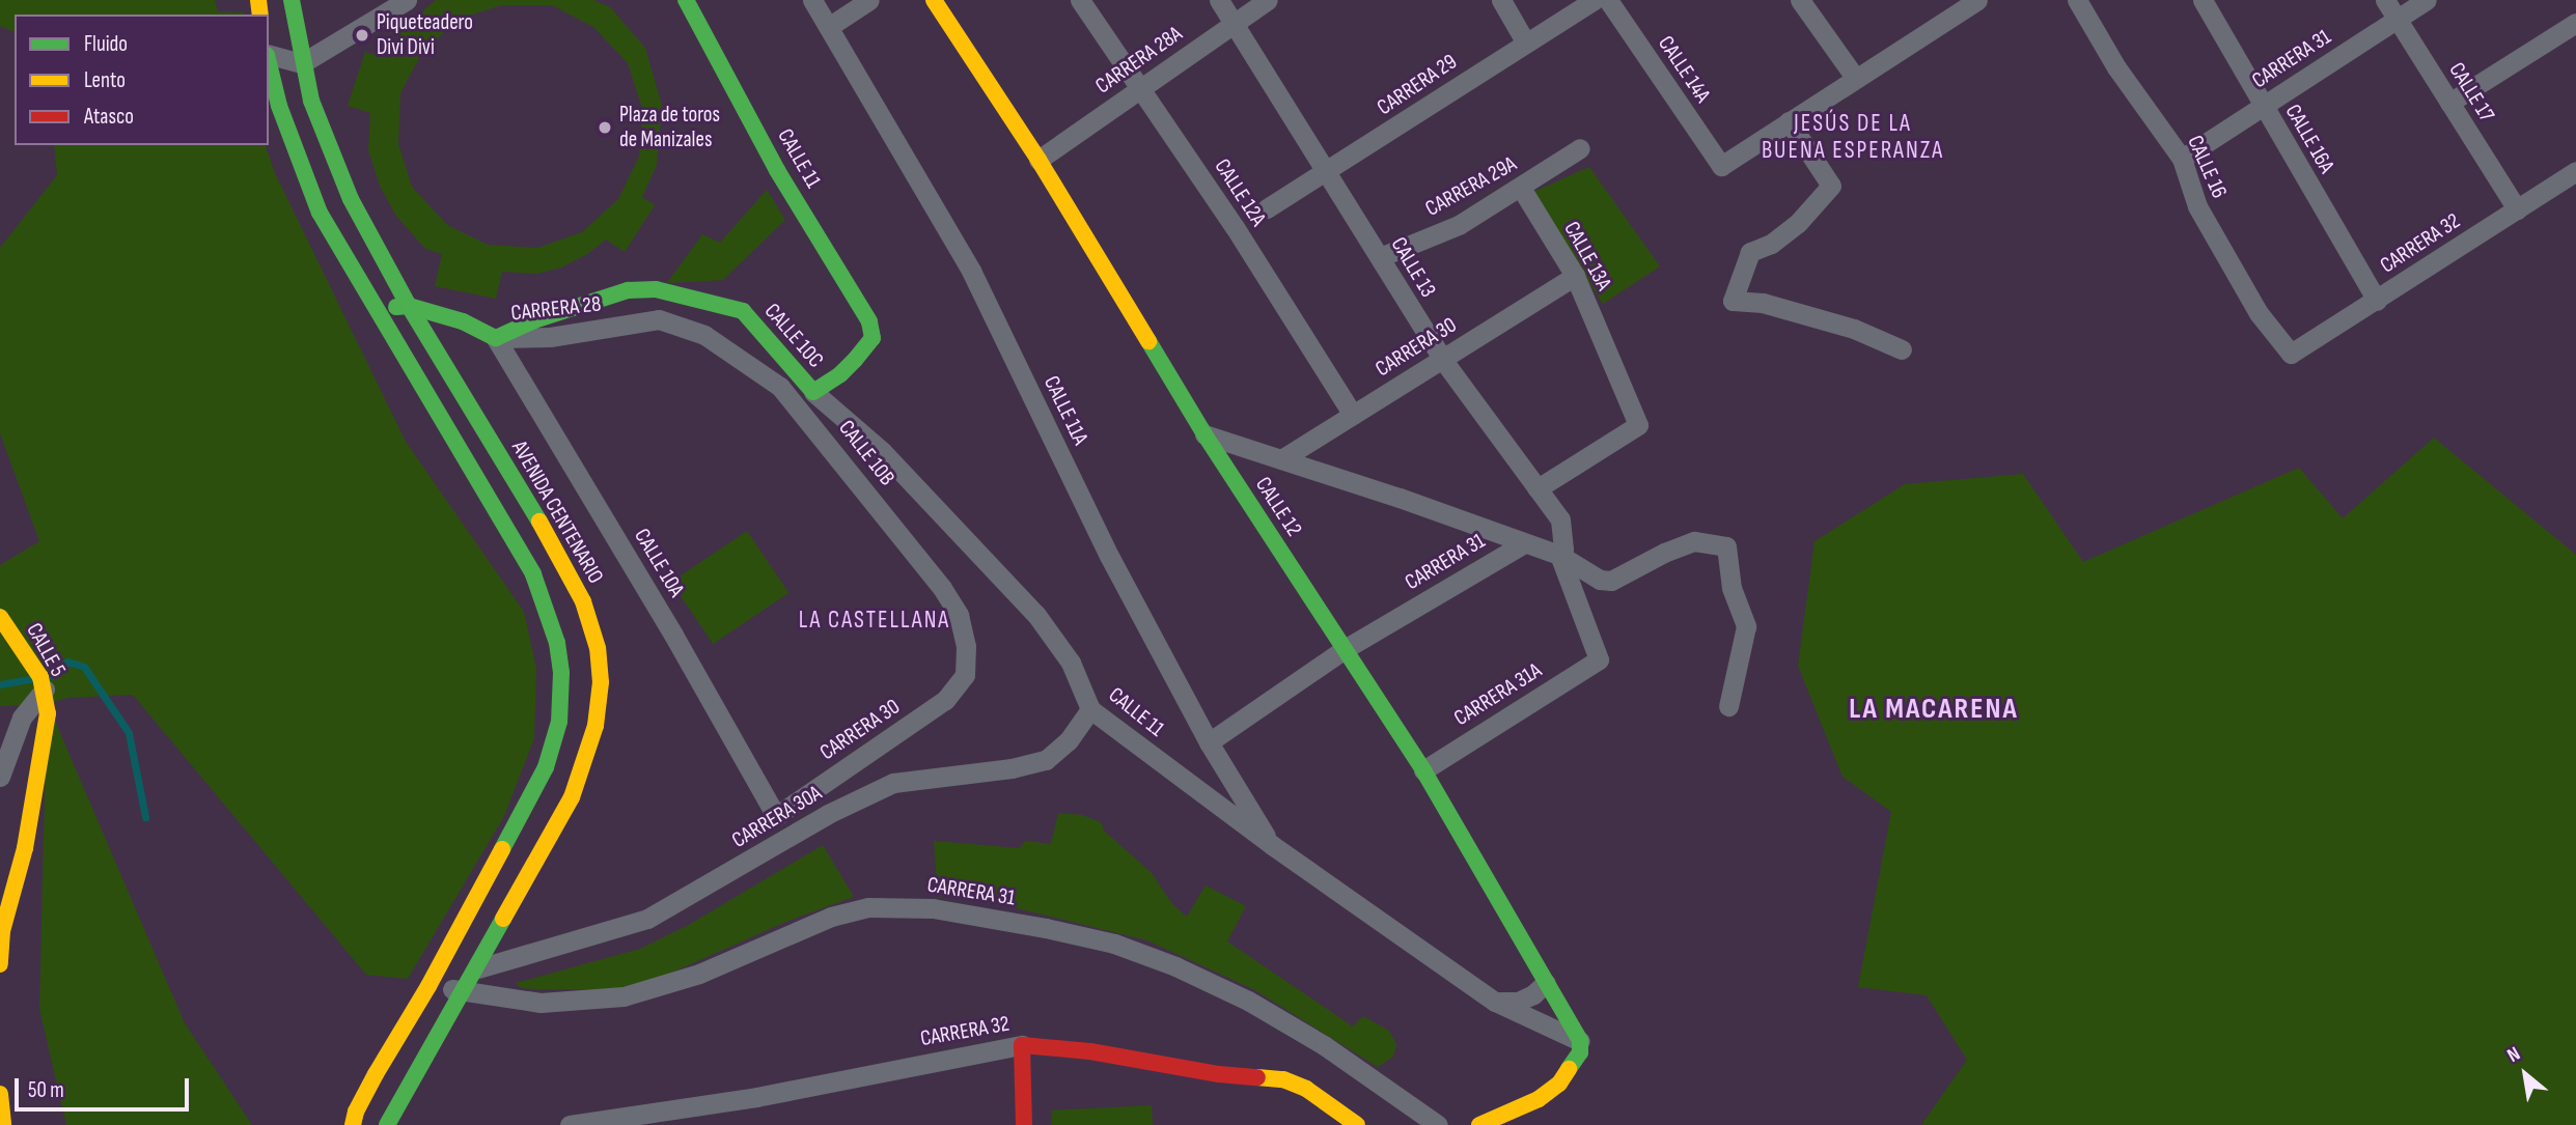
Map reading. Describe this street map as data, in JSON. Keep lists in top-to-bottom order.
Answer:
{
  "streets": {
    "street": [
      "CARRERA 31",
      "CARRERA 28A",
      "CALLE 14A",
      "CARRERA 29",
      "CALLE 17",
      "CALLE 16A",
      "CALLE 11",
      "CALLE 16",
      "CARRERA 29A",
      "CALLE 12A",
      "CARRERA 32",
      "CALLE 13A",
      "CALLE 13",
      "CARRERA 28",
      "CALLE 10C",
      "CARRERA 30",
      "CALLE 11A",
      "CALLE 10B",
      "CALLE 12",
      "AVENIDA CENTENARIO",
      "CALLE 10A",
      "CALLE 5",
      "CARRERA 31A",
      "CARRERA 30A"
    ]
  },
  "crossings": [
    ["CARRERA 31", "CALLE 17"],
    ["CARRERA 31", "CALLE 16A"],
    ["CARRERA 31", "CALLE 16"],
    ["CARRERA 31", "CALLE 11A"],
    ["CARRERA 31", "CALLE 12"],
    ["CARRERA 31", "AVENIDA CENTENARIO"],
    ["CARRERA 28A", "CALLE 12A"],
    ["CARRERA 28A", "CALLE 13"],
    ["CARRERA 28A", "CALLE 12"],
    ["CARRERA 29", "CALLE 13"],
    ["CALLE 17", "CARRERA 32"],
    ["CALLE 16A", "CARRERA 32"],
    ["CALLE 11", "CALLE 10C"],
    ["CALLE 11", "CALLE 11A"],
    ["CALLE 11", "CALLE 12"],
    ["CALLE 11", "CARRERA 30A"],
    ["CALLE 16", "CARRERA 32"],
    ["CARRERA 29A", "CALLE 13A"],
    ["CARRERA 29A", "CALLE 13"],
    ["CALLE 12A", "CARRERA 30"],
    ["CALLE 13A", "CALLE 13"],
    ["CALLE 13A", "CARRERA 30"],
    ["CALLE 13", "CARRERA 30"],
    ["CALLE 13", "CARRERA 31A"],
    ["CARRERA 28", "CALLE 10C"],
    ["CARRERA 28", "CALLE 10B"],
    ["CARRERA 28", "CALLE 10A"],
    ["CARRERA 30", "CALLE 10B"],
    ["CARRERA 30", "CALLE 10A"],
    ["CALLE 12", "CARRERA 31A"],
    ["AVENIDA CENTENARIO", "CARRERA 30A"]
  ],
  "districts": ["JESÚS DE LA BUENA ESPERANZA", "LA CASTELLANA", "LA MACARENA"],
  "places": ["Piqueteadero Divi Divi", "Plaza de toros de Manizales"],
  "legend": ["Fluido", "Lento", "Atasco"],
  "scale_bar": "50 m",
  "north": "top left"
}
